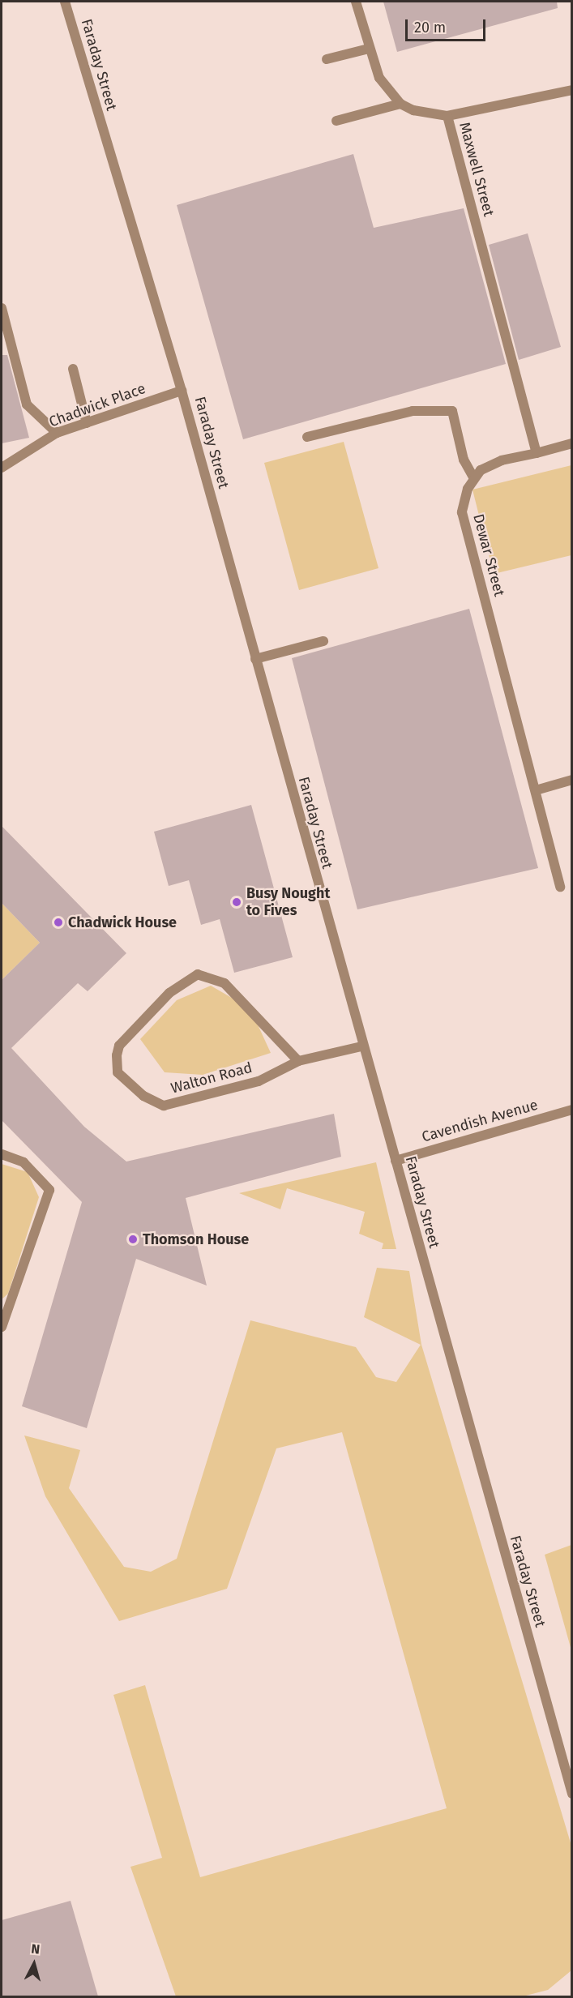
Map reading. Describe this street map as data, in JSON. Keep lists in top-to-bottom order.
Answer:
{
  "streets": {
    "street": [
      "Faraday Street",
      "Maxwell Street",
      "Chadwick Place",
      "Dewar Street",
      "Walton Road",
      "Cavendish Avenue"
    ]
  },
  "crossings": [
    ["Faraday Street", "Chadwick Place"],
    ["Faraday Street", "Walton Road"],
    ["Faraday Street", "Cavendish Avenue"]
  ],
  "places": ["Busy Nought to Fives", "Chadwick House", "Thomson House"],
  "scale_bar": "20 m",
  "north": "top"
}
